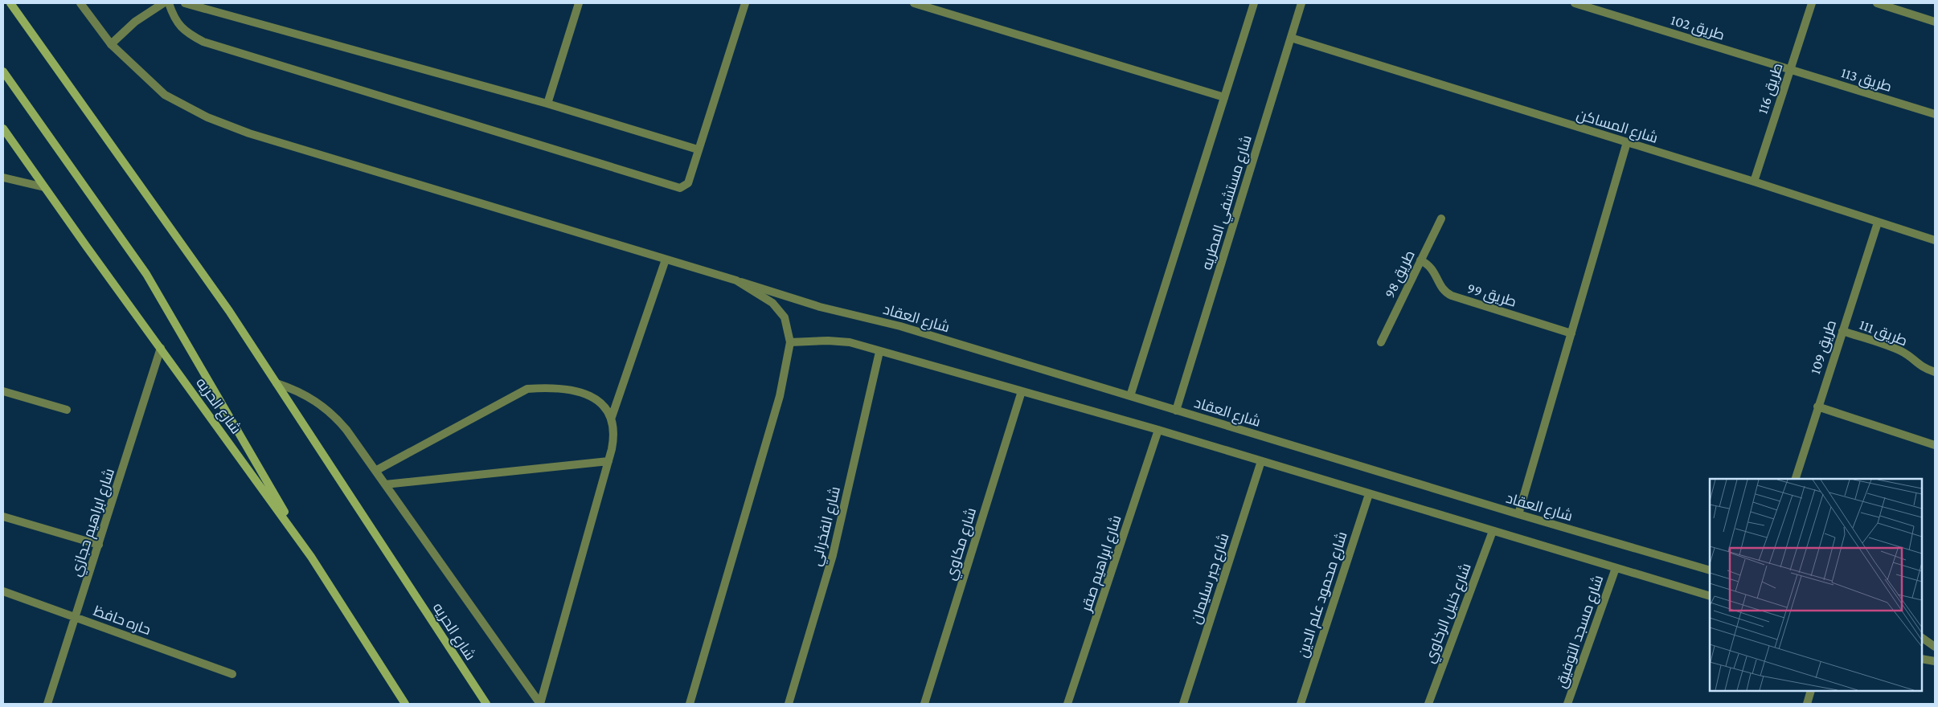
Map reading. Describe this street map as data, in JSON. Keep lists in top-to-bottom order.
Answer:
{
  "streets": {
    "main road": ["شارع الحريه"],
    "street": [
      "طريق 102",
      "طريق 113",
      "طريق 116",
      "شارع المساكن",
      "شارع مستشفي المطريه",
      "طريق 98",
      "طريق 99",
      "شارع العقاد",
      "طريق 111",
      "طريق 109",
      "شارع ابراهيم حجازي",
      "شارع الفخراني",
      "شارع مكاوي",
      "شارع ابراهيم صقر",
      "شارع جبر سليمان",
      "شارع محمود علم الدين",
      "شارع خليل الرخاوي",
      "حاره حافظ",
      "شارع مسجد التوفيق"
    ]
  },
  "crossings": [
    ["طريق 102", "طريق 113"],
    ["طريق 102", "طريق 116"],
    ["طريق 113", "طريق 116"],
    ["طريق 116", "شارع المساكن"],
    ["شارع المساكن", "شارع مستشفي المطريه"],
    ["شارع المساكن", "طريق 109"],
    ["شارع مستشفي المطريه", "شارع العقاد"],
    ["طريق 98", "طريق 99"],
    ["طريق 111", "طريق 109"],
    ["شارع الحريه", "شارع ابراهيم حجازي"],
    ["شارع ابراهيم حجازي", "حاره حافظ"]
  ]
}
